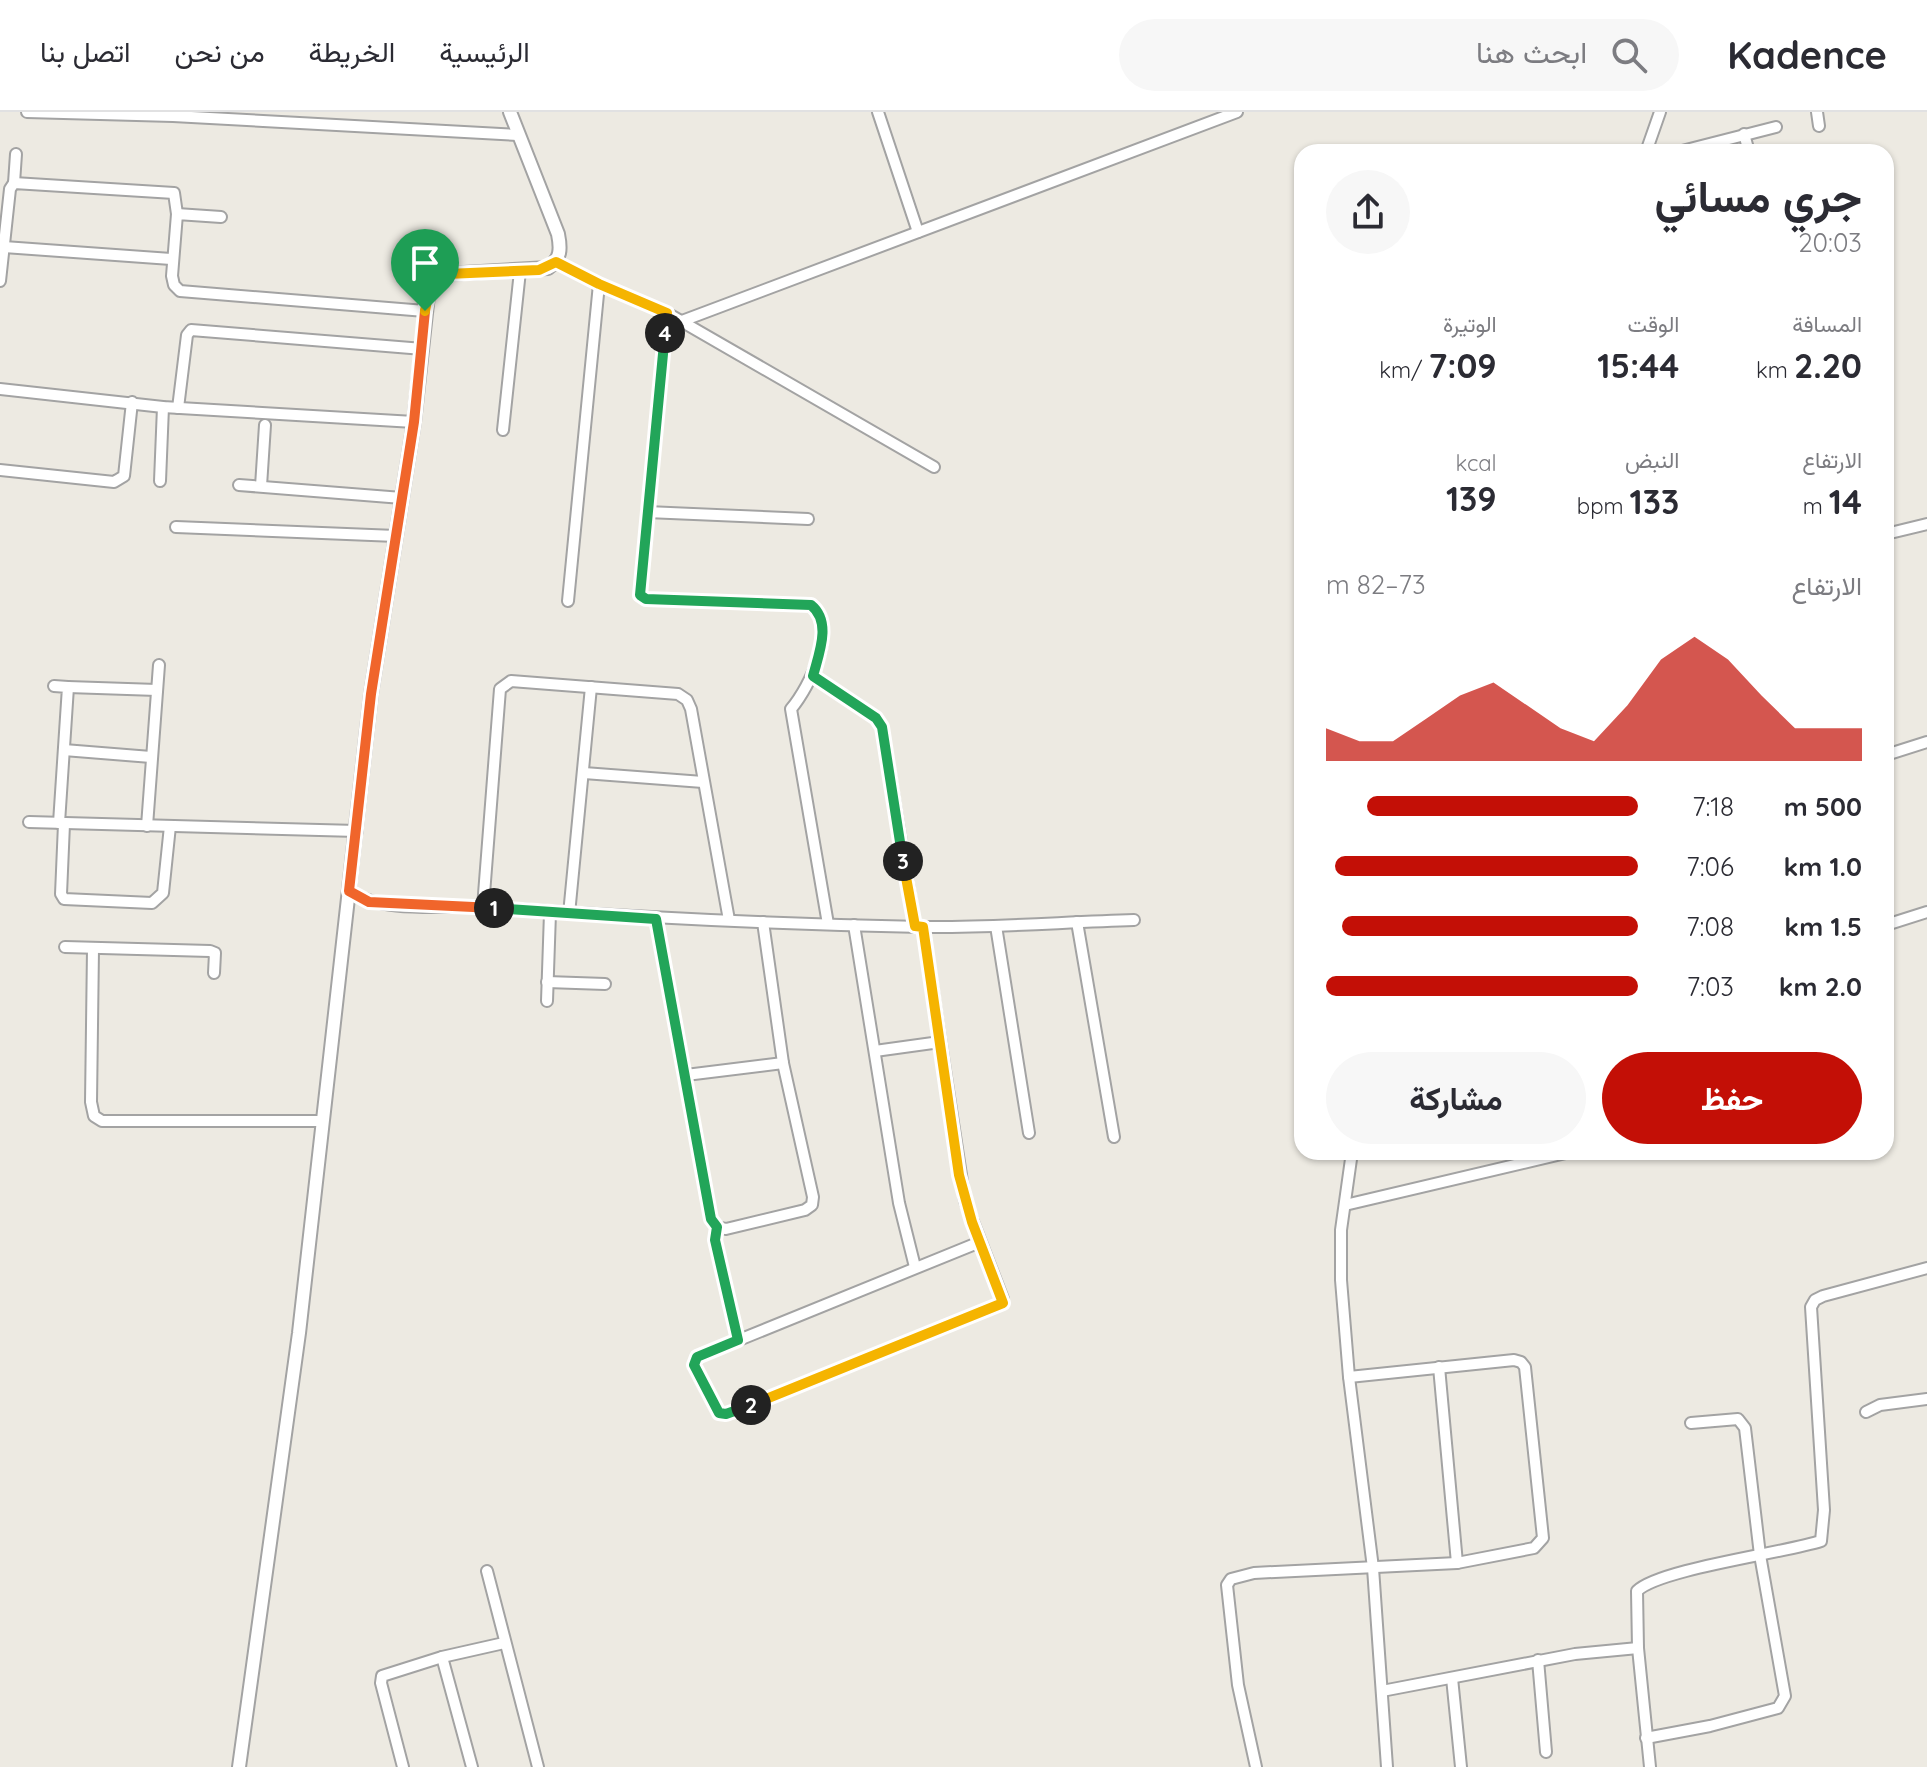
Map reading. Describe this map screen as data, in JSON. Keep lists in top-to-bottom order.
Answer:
{
  "page": {
    "header": "Kadence",
    "search": "ابحث هنا",
    "nav": [
      "الرئيسية",
      "الخريطة",
      "من نحن",
      "اتصل بنا"
    ],
    "heading": ["جري مسائي", "20:03"],
    "stats": [
      ["المسافة", "2.20 km"],
      ["الوقت", "15:44"],
      ["الوتيرة", "7:09 /km"],
      ["الارتفاع", "14 m"],
      ["النبض", "133 bpm"],
      ["kcal", "139"]
    ],
    "pins": [
      "4",
      "3",
      "1",
      "2"
    ],
    "chart": ["الارتفاع", "73–82 m"],
    "list": [
      {
        "name": "500 m",
        "note": "7:18"
      },
      {
        "name": "1.0 km",
        "note": "7:06"
      },
      {
        "name": "1.5 km",
        "note": "7:08"
      },
      {
        "name": "2.0 km",
        "note": "7:03"
      }
    ],
    "buttons": ["حفظ", "مشاركة"]
  }
}
